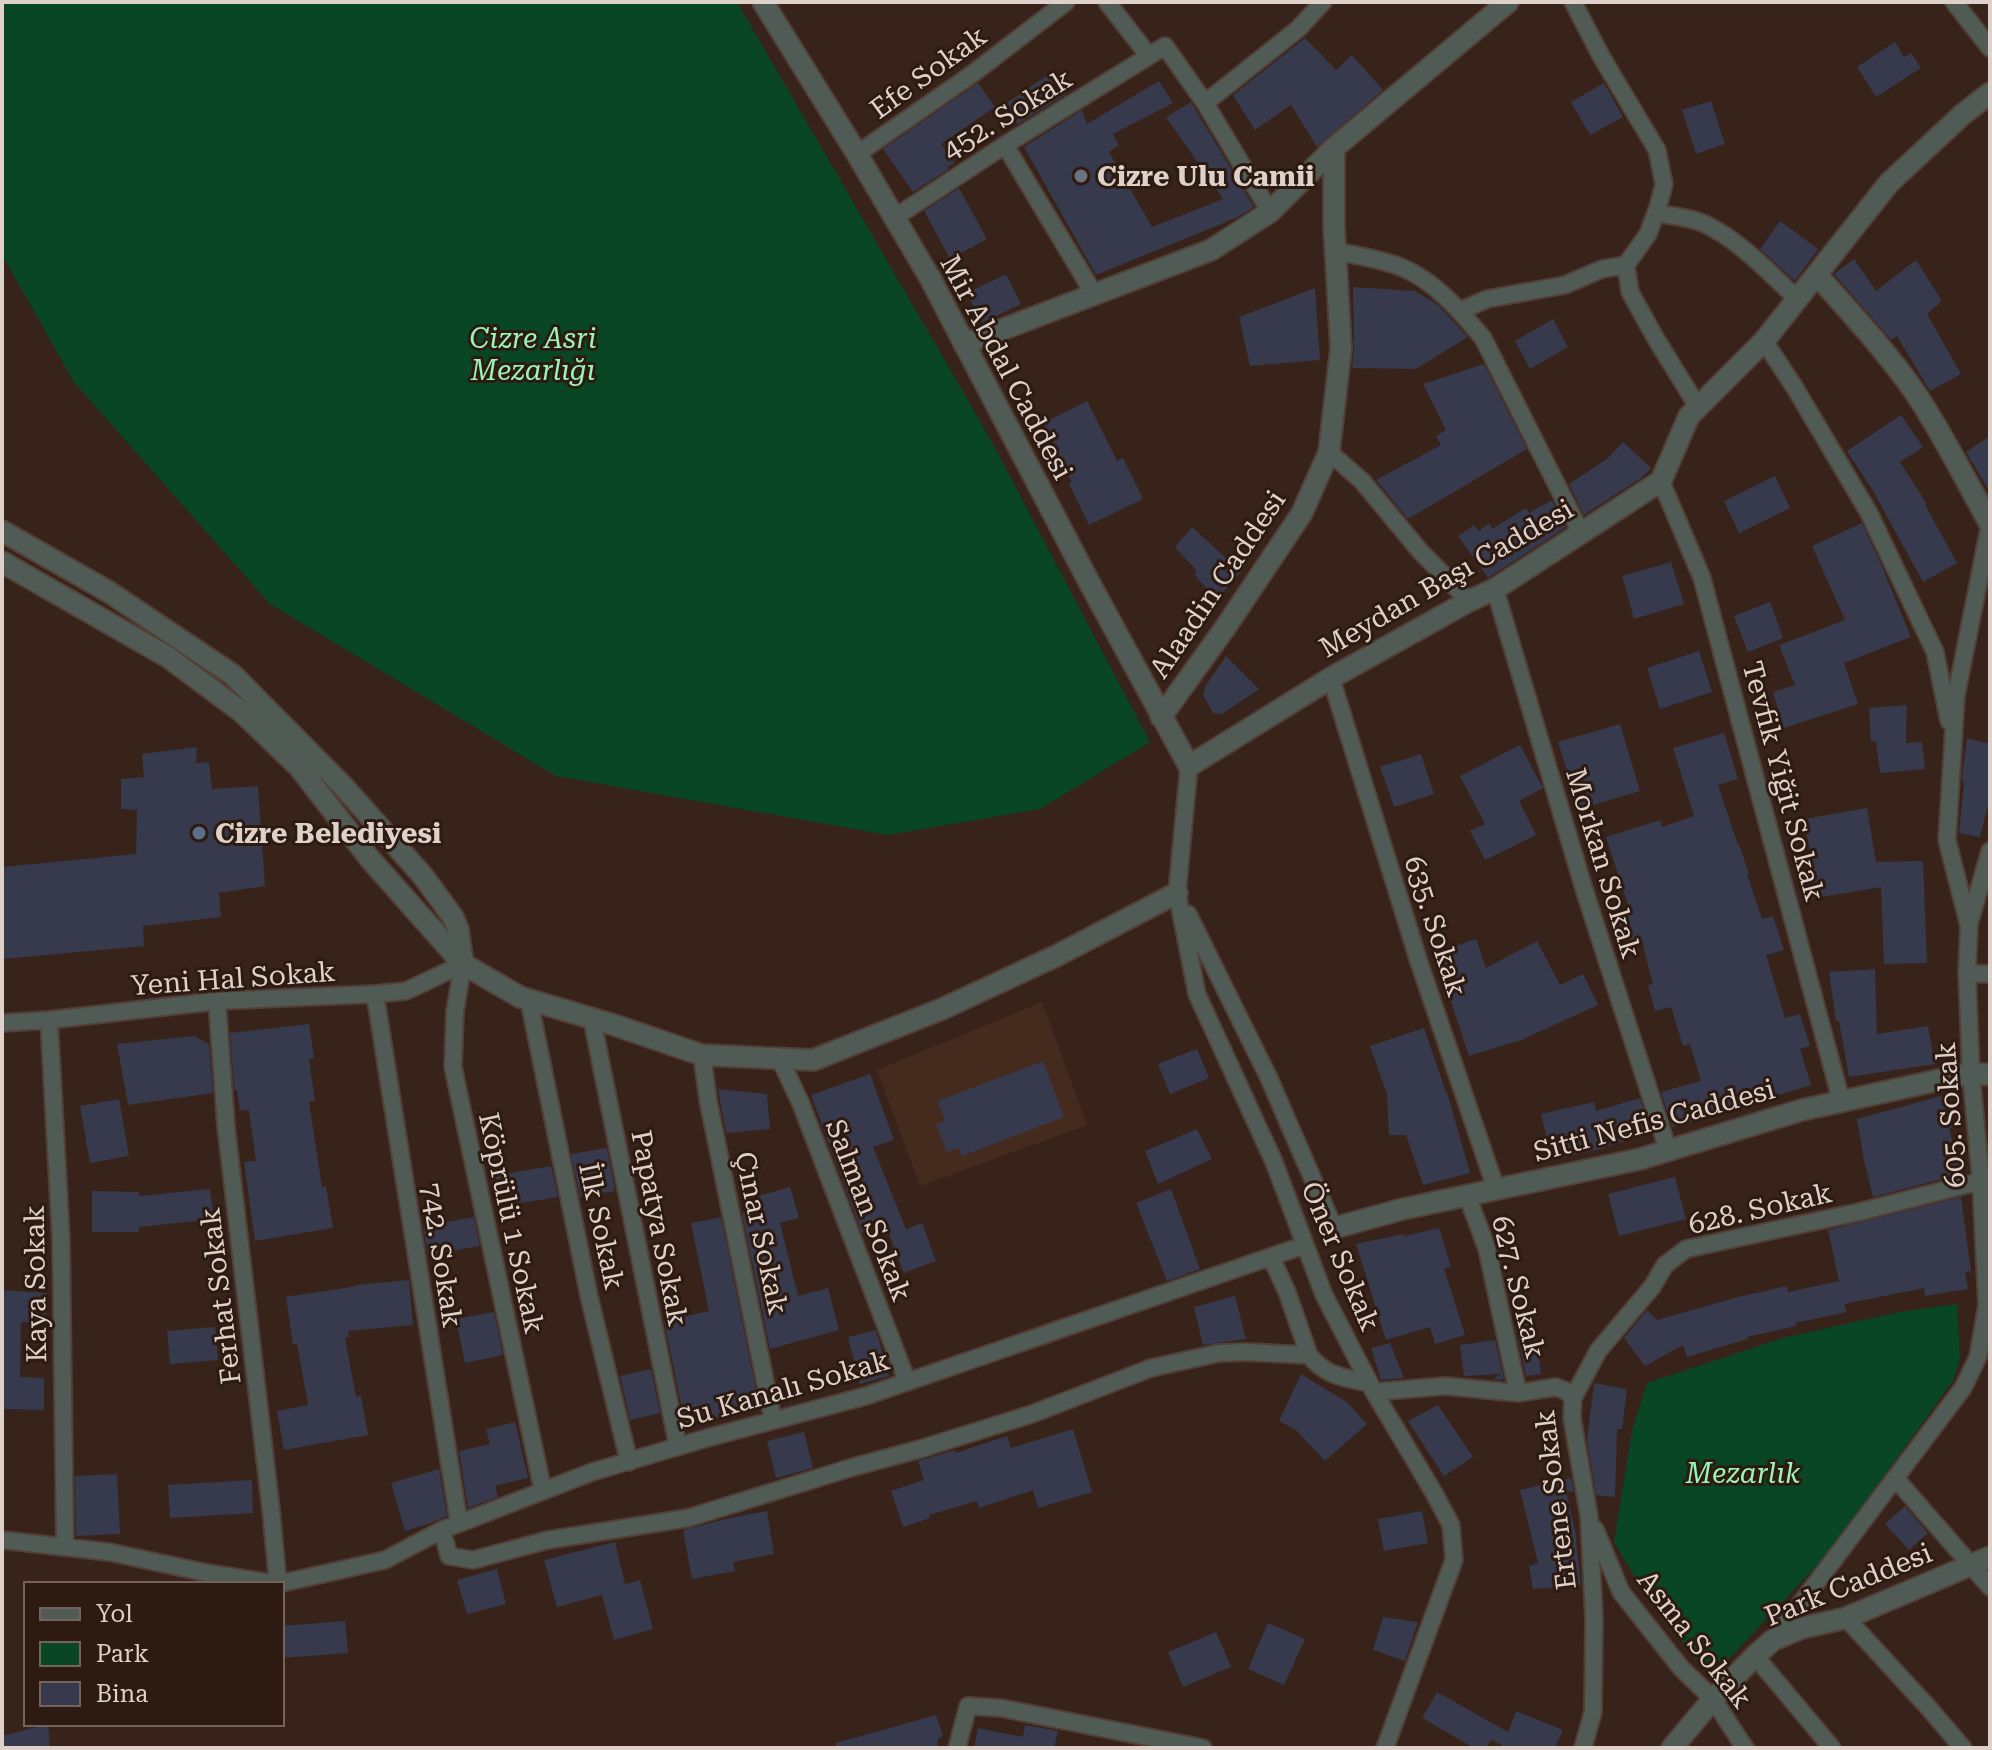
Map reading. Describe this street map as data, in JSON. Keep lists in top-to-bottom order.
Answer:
{
  "streets": {
    "street": [
      "Efe Sokak",
      "452. Sokak",
      "Mir Abdal Caddesi",
      "Meydan Başı Caddesi",
      "Alaadin Caddesi",
      "Tevfik Yiğit Sokak",
      "Morkan Sokak",
      "635. Sokak",
      "Yeni Hal Sokak",
      "605. Sokak",
      "Sitti Nefis Caddesi",
      "628. Sokak",
      "Salman Sokak",
      "Köprülü 1 Sokak",
      "İlk Sokak",
      "Papatya Sokak",
      "Çınar Sokak",
      "742. Sokak",
      "Öner Sokak",
      "Kaya Sokak",
      "627. Sokak",
      "Ferhat Sokak",
      "Su Kanalı Sokak",
      "Ertene Sokak",
      "Park Caddesi",
      "Asma Sokak"
    ]
  },
  "crossings": [
    ["Efe Sokak", "Mir Abdal Caddesi"],
    ["452. Sokak", "Mir Abdal Caddesi"],
    ["Mir Abdal Caddesi", "Meydan Başı Caddesi"],
    ["Mir Abdal Caddesi", "Alaadin Caddesi"],
    ["Mir Abdal Caddesi", "Öner Sokak"],
    ["Meydan Başı Caddesi", "Tevfik Yiğit Sokak"],
    ["Meydan Başı Caddesi", "Morkan Sokak"],
    ["Meydan Başı Caddesi", "635. Sokak"],
    ["Meydan Başı Caddesi", "Öner Sokak"],
    ["Tevfik Yiğit Sokak", "Sitti Nefis Caddesi"],
    ["Morkan Sokak", "Sitti Nefis Caddesi"],
    ["635. Sokak", "Sitti Nefis Caddesi"],
    ["Yeni Hal Sokak", "Köprülü 1 Sokak"],
    ["Yeni Hal Sokak", "742. Sokak"],
    ["Yeni Hal Sokak", "Kaya Sokak"],
    ["Yeni Hal Sokak", "Ferhat Sokak"],
    ["605. Sokak", "Sitti Nefis Caddesi"],
    ["605. Sokak", "628. Sokak"],
    ["605. Sokak", "Park Caddesi"],
    ["Sitti Nefis Caddesi", "627. Sokak"],
    ["628. Sokak", "Ertene Sokak"],
    ["Salman Sokak", "Su Kanalı Sokak"],
    ["Köprülü 1 Sokak", "Su Kanalı Sokak"],
    ["İlk Sokak", "Su Kanalı Sokak"],
    ["Papatya Sokak", "Su Kanalı Sokak"],
    ["Çınar Sokak", "Su Kanalı Sokak"],
    ["742. Sokak", "Su Kanalı Sokak"],
    ["Öner Sokak", "Su Kanalı Sokak"],
    ["Öner Sokak", "Ertene Sokak"],
    ["627. Sokak", "Ertene Sokak"],
    ["Ertene Sokak", "Asma Sokak"],
    ["Park Caddesi", "Asma Sokak"]
  ],
  "parks": ["Cizre Asri Mezarlığı", "Mezarlık"],
  "places": ["Cizre Ulu Camii", "Cizre Belediyesi"],
  "legend": ["Yol", "Park", "Bina"]
}
